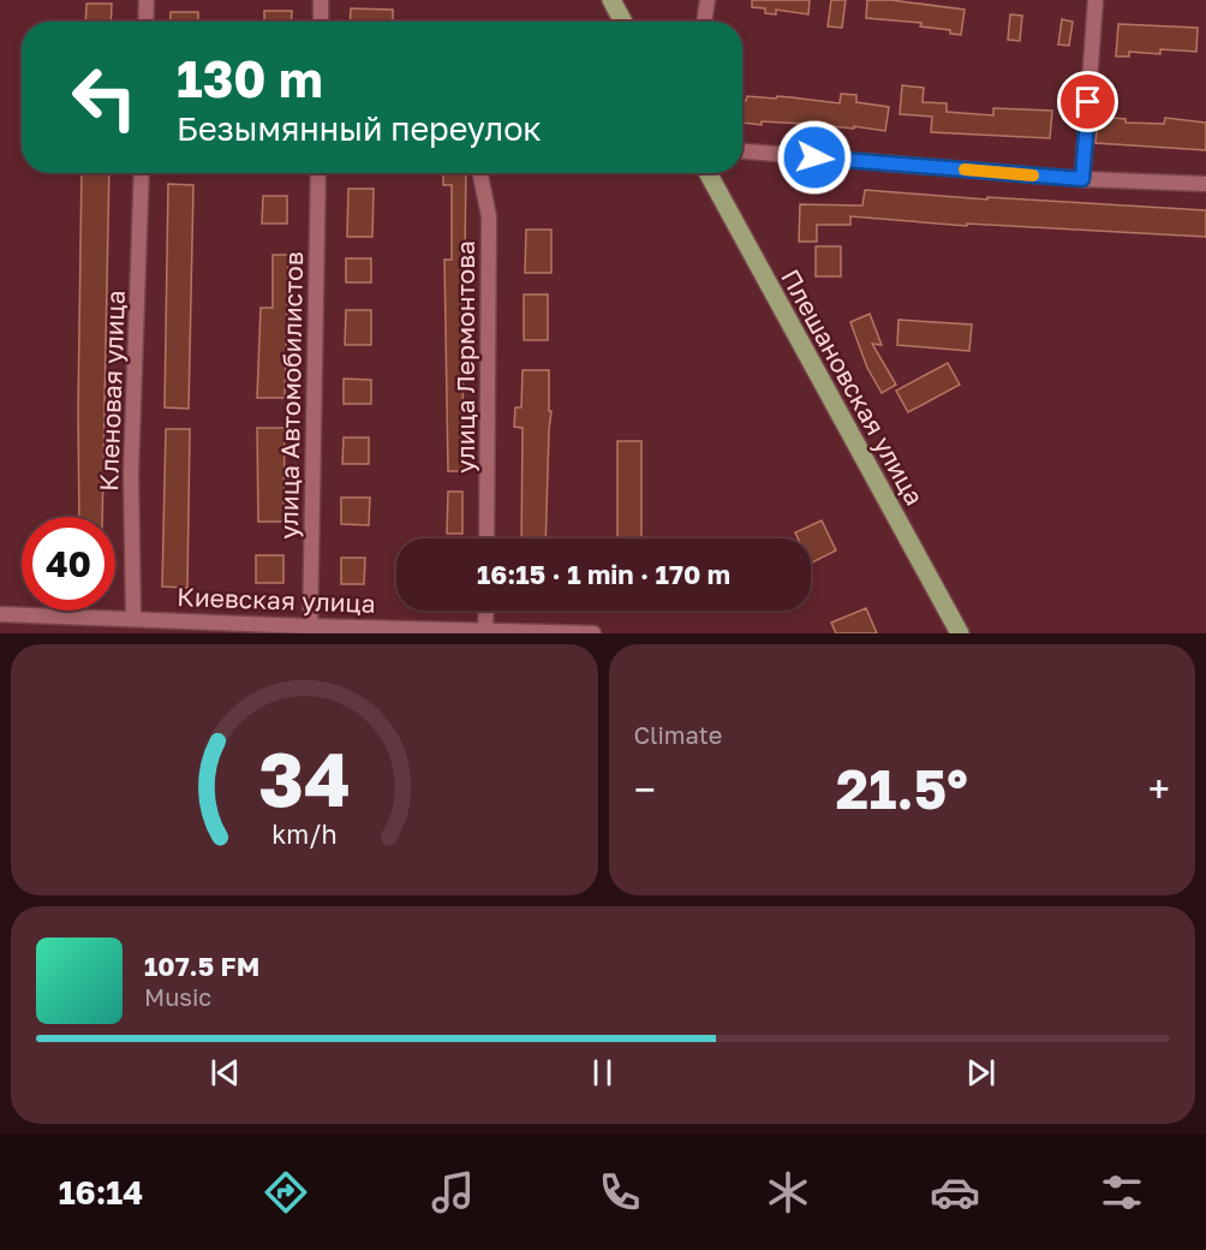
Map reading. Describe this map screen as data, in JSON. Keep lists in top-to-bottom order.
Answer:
{
  "streets": {
    "main road": ["Плешановская улица"],
    "street": [
      "улица Лермонтова",
      "Кленовая улица",
      "улица Автомобилистов",
      "Киевская улица"
    ]
  },
  "crossings": [
    ["Кленовая улица", "Киевская улица"],
    ["улица Автомобилистов", "Киевская улица"]
  ],
  "page": {
    "turn": ["130 m", "Безымянный переулок"],
    "limit": "40",
    "trip": "16:15 · 1 min · 170 m",
    "tile": "Climate",
    "heat": ["−", "21.5°", "+"],
    "song": ["107.5 FM", "Music"],
    "tabs": "16:14",
    "gauge": ["34", "km/h"]
  }
}
